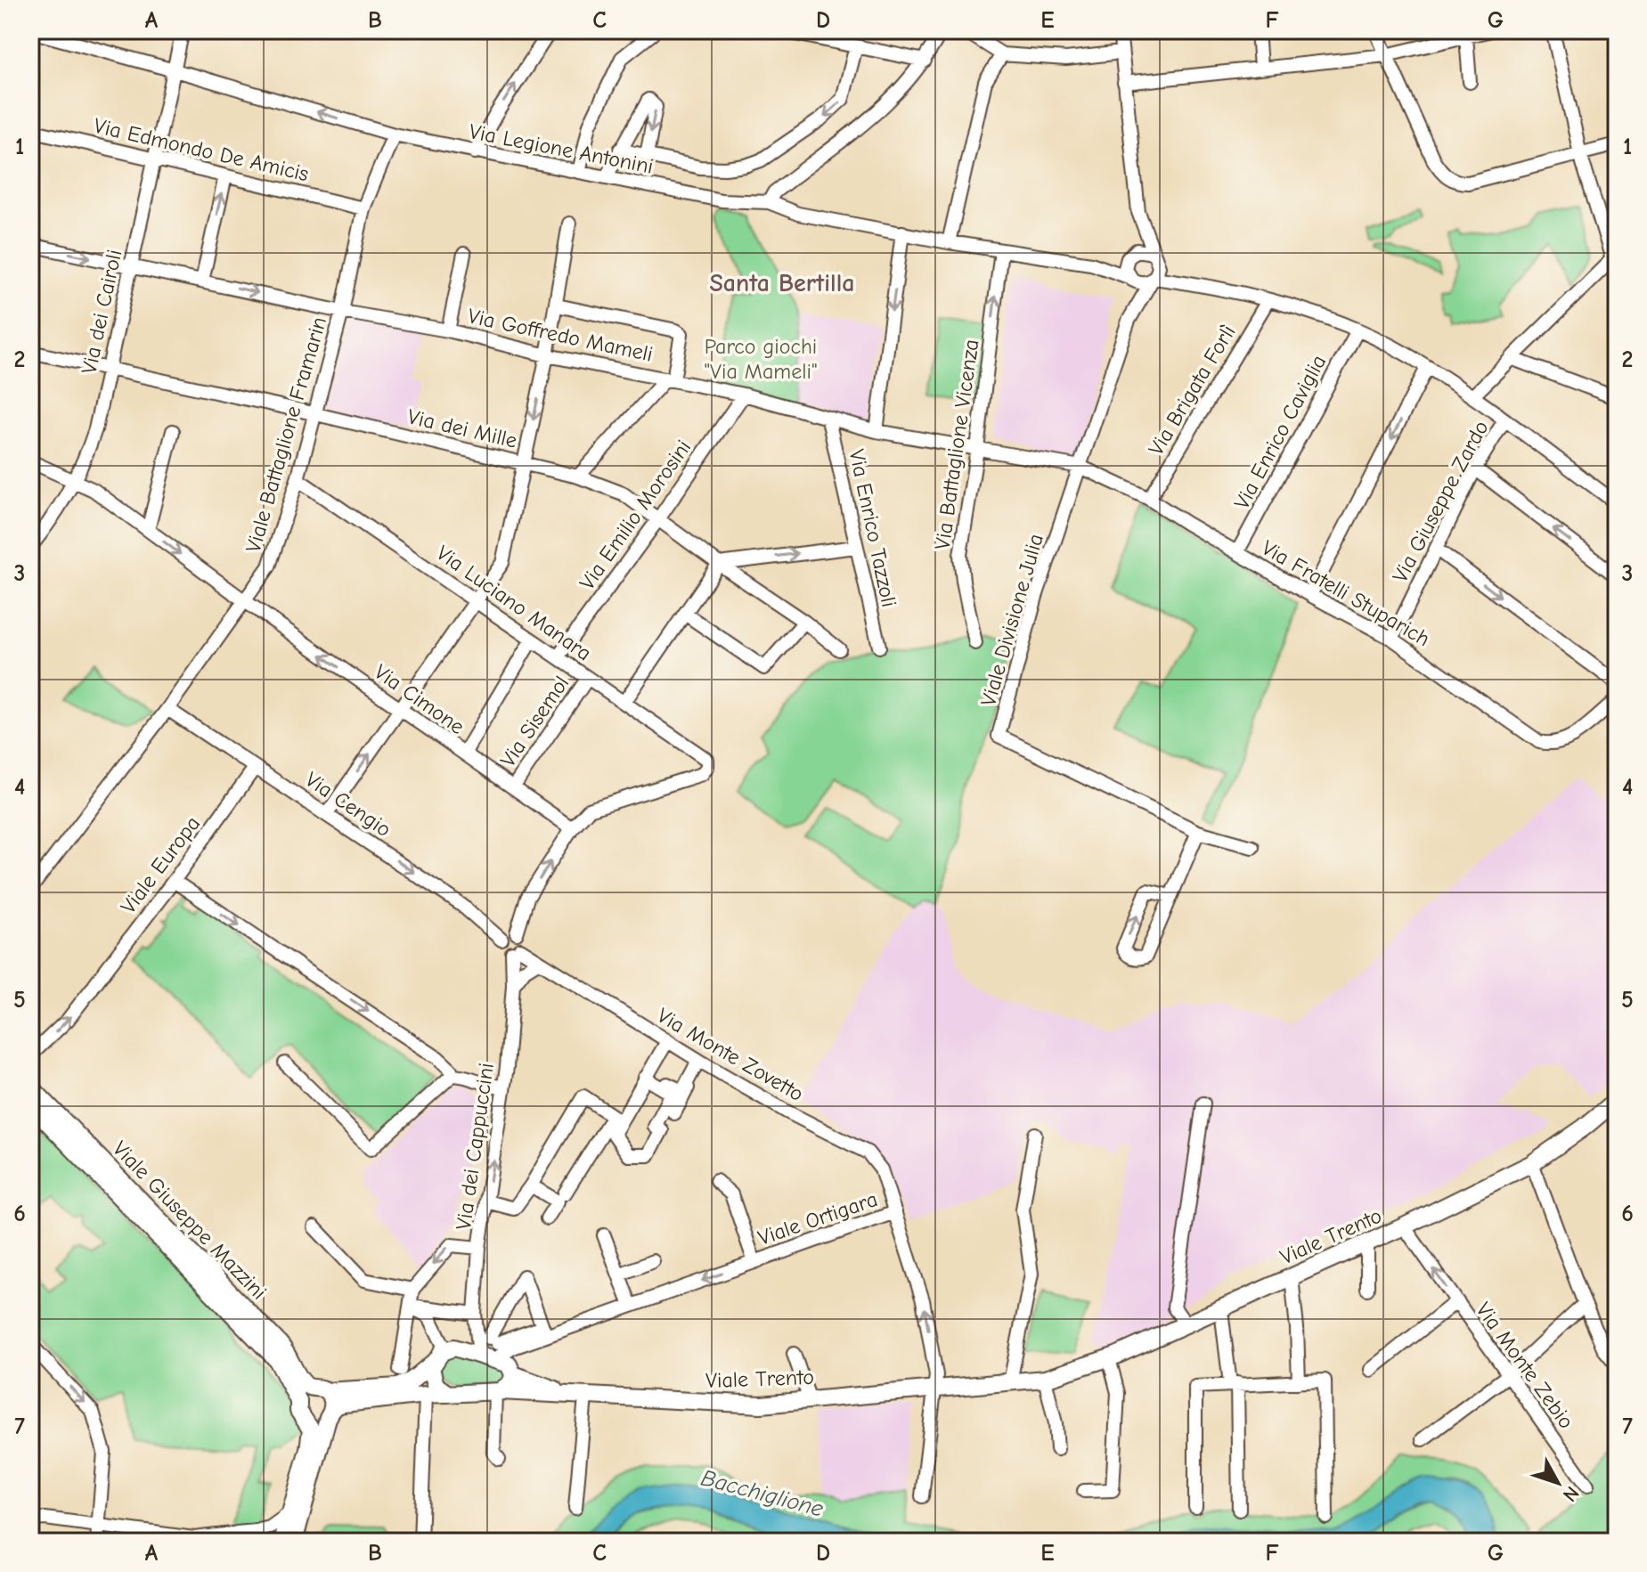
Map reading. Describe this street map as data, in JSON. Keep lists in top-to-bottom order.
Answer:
{
  "streets": {
    "main road": ["Viale Giuseppe Mazzini", "Viale Trento"],
    "street": [
      "Via Legione Antonini",
      "Via Edmondo De Amicis",
      "Via dei Cairoli",
      "Via Goffredo Mameli",
      "Via Brigata Forlì",
      "Via dei Mille",
      "Via Enrico Caviglia",
      "Viale Battaglione Framarin",
      "Via Battaglione Vicenza",
      "Via Giuseppe Zardo",
      "Via Emilio Morosini",
      "Via Enrico Tazzoli",
      "Via Fratelli Stuparich",
      "Via Luciano Manara",
      "Viale Divisione Julia",
      "Via Cimone",
      "Via Sisemol",
      "Via Cengio",
      "Viale Europa",
      "Via Monte Zovetto",
      "Via dei Cappuccini",
      "Viale Ortigara",
      "Via Monte Zebio"
    ]
  },
  "crossings": [
    ["Via Legione Antonini", "Via dei Cairoli"],
    ["Via Legione Antonini", "Viale Battaglione Framarin"],
    ["Via Legione Antonini", "Via Battaglione Vicenza"],
    ["Via Legione Antonini", "Viale Divisione Julia"],
    ["Via Edmondo De Amicis", "Via dei Cairoli"],
    ["Via Edmondo De Amicis", "Viale Battaglione Framarin"],
    ["Via dei Cairoli", "Via Goffredo Mameli"],
    ["Via dei Cairoli", "Via dei Mille"],
    ["Via dei Cairoli", "Via Cimone"],
    ["Via Goffredo Mameli", "Viale Battaglione Framarin"],
    ["Via Goffredo Mameli", "Via Battaglione Vicenza"],
    ["Via Goffredo Mameli", "Via Emilio Morosini"],
    ["Via Goffredo Mameli", "Via Enrico Tazzoli"],
    ["Via Goffredo Mameli", "Via Fratelli Stuparich"],
    ["Via Goffredo Mameli", "Viale Divisione Julia"],
    ["Via Brigata Forlì", "Via Fratelli Stuparich"],
    ["Via dei Mille", "Viale Battaglione Framarin"],
    ["Via dei Mille", "Via Emilio Morosini"],
    ["Via Enrico Caviglia", "Via Fratelli Stuparich"],
    ["Viale Battaglione Framarin", "Via Luciano Manara"],
    ["Viale Battaglione Framarin", "Via Cimone"],
    ["Viale Battaglione Framarin", "Via Cengio"],
    ["Via Giuseppe Zardo", "Via Fratelli Stuparich"],
    ["Via Emilio Morosini", "Via Luciano Manara"],
    ["Via Fratelli Stuparich", "Viale Divisione Julia"],
    ["Via Luciano Manara", "Via Cimone"],
    ["Via Luciano Manara", "Via Sisemol"],
    ["Via Cimone", "Via Sisemol"],
    ["Via Cengio", "Viale Europa"],
    ["Via Cengio", "Via Monte Zovetto"],
    ["Via Cengio", "Via dei Cappuccini"],
    ["Via Monte Zovetto", "Via dei Cappuccini"],
    ["Via Monte Zovetto", "Viale Ortigara"],
    ["Via Monte Zovetto", "Viale Trento"],
    ["Via dei Cappuccini", "Viale Ortigara"],
    ["Via dei Cappuccini", "Viale Trento"],
    ["Viale Ortigara", "Viale Trento"],
    ["Viale Trento", "Via Monte Zebio"]
  ],
  "one_way": ["Via Cengio", "Viale Europa"],
  "districts": ["Santa Bertilla"],
  "water": ["Bacchiglione"],
  "parks": ["Parco giochi \"Via Mameli\""],
  "north": "bottom right",
  "grid": {
    "columns": [
      "A",
      "B",
      "C",
      "D",
      "E",
      "F",
      "G"
    ],
    "rows": [
      "1",
      "2",
      "3",
      "4",
      "5",
      "6",
      "7"
    ]
  }
}
